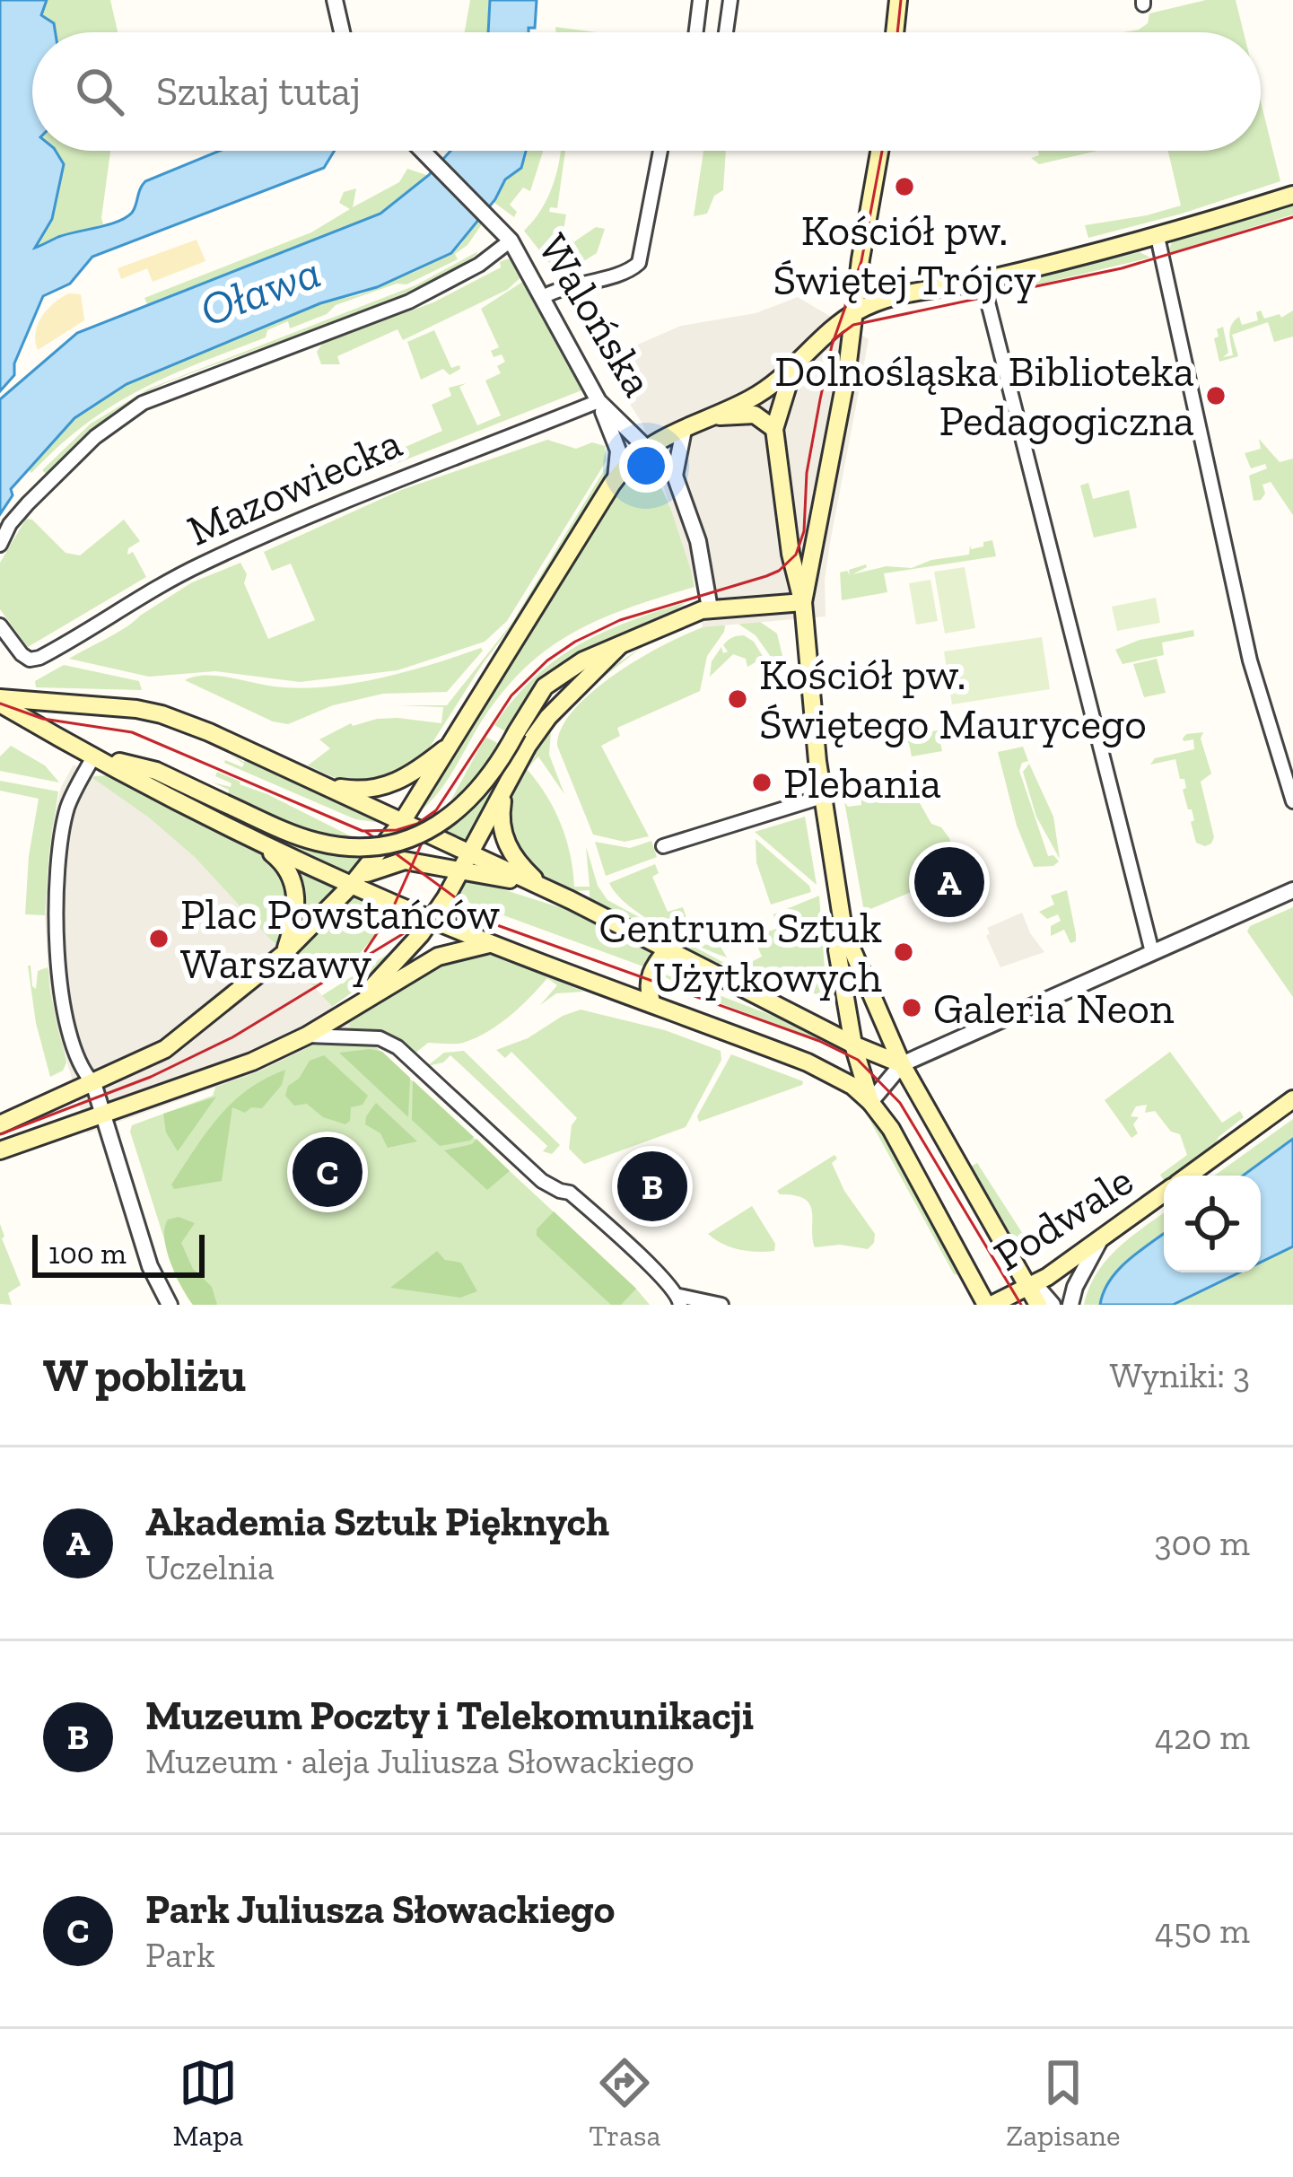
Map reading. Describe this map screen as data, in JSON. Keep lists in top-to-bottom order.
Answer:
{
  "streets": {
    "main road": ["Podwale"],
    "street": ["Walońska", "Mazowiecka"]
  },
  "crossings": [
    ["Walońska", "Mazowiecka"]
  ],
  "water": ["Oława"],
  "places": [
    "Kościół pw. Świętej Trójcy",
    "Dolnośląska Biblioteka Pedagogiczna",
    "Kościół pw. Świętego Maurycego",
    "Plebania",
    "Plac Powstańców Warszawy",
    "Centrum Sztuk Użytkowych",
    "Galeria Neon"
  ],
  "scale_bar": "100 m",
  "page": {
    "search": "Szukaj tutaj",
    "pins": ["A", "C", "B"],
    "scale": "100 m",
    "heading": ["W pobliżu", "Wyniki: 3"],
    "list": [
      {
        "mark": "A",
        "name": "Akademia Sztuk Pięknych",
        "note": "Uczelnia",
        "value": "300 m"
      },
      {
        "mark": "B",
        "name": "Muzeum Poczty i Telekomunikacji",
        "note": "Muzeum · aleja Juliusza Słowackiego",
        "value": "420 m"
      },
      {
        "mark": "C",
        "name": "Park Juliusza Słowackiego",
        "note": "Park",
        "value": "450 m"
      }
    ],
    "nav": ["Mapa", "Trasa", "Zapisane"]
  }
}
